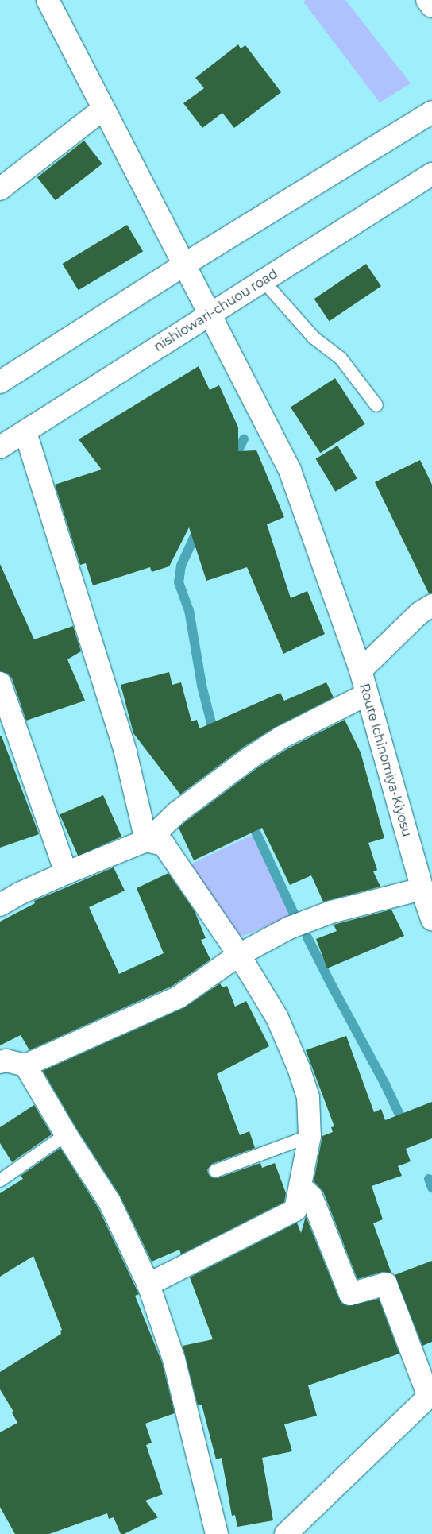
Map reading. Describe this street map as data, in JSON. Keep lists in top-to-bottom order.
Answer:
{
  "streets": {
    "street": ["nishiowari-chuou road", "Route Ichinomiya-Kiyosu"]
  }
}
